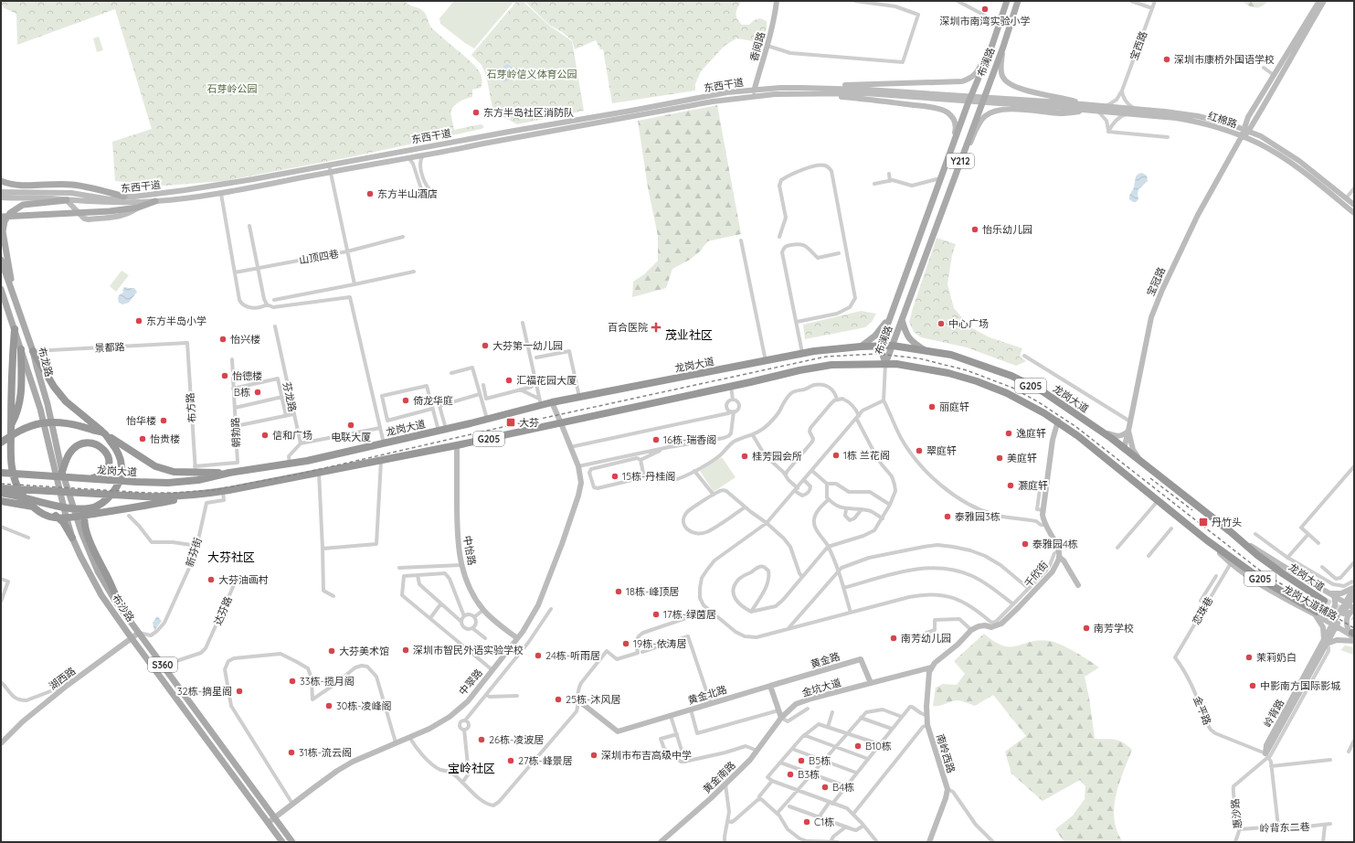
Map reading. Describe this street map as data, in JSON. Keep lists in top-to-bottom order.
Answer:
{
  "streets": {
    "highway": ["龙岗大道", "G205"],
    "main road": [
      "香阅路",
      "布澜路",
      "东西干道",
      "红棉路",
      "Y212",
      "宝冠路",
      "布龙路",
      "中怡路",
      "千欣街",
      "龙岗大道辅路",
      "布沙路",
      "黄金路",
      "S360",
      "湖西路",
      "中翠路",
      "金坑大道",
      "黄金北路",
      "岭背路",
      "南岭西路",
      "黄金南路"
    ],
    "street": [
      "宝西路",
      "山顶四巷",
      "景都路",
      "芬龙路",
      "布方路",
      "朝勃路",
      "新芬街",
      "达芬路",
      "恋珠巷",
      "金平路",
      "惠沙路",
      "岭背东二巷"
    ]
  },
  "crossings": [
    ["宝西路", "红棉路"],
    ["香阅路", "东西干道"],
    ["布澜路", "龙岗大道"],
    ["布澜路", "G205"],
    ["东西干道", "红棉路"],
    ["红棉路", "宝冠路"],
    ["宝冠路", "龙岗大道"],
    ["景都路", "布龙路"],
    ["景都路", "布方路"],
    ["布龙路", "布沙路"],
    ["龙岗大道", "龙岗大道辅路"],
    ["龙岗大道", "中翠路"],
    ["G205", "中怡路"],
    ["G205", "新芬街"],
    ["G205", "龙岗大道辅路"],
    ["G205", "中翠路"],
    ["布方路", "朝勃路"],
    ["中怡路", "中翠路"],
    ["新芬街", "布沙路"],
    ["新芬街", "湖西路"],
    ["龙岗大道辅路", "恋珠巷"],
    ["龙岗大道辅路", "岭背路"],
    ["布沙路", "达芬路"],
    ["布沙路", "湖西路"],
    ["布沙路", "中翠路"],
    ["恋珠巷", "金平路"],
    ["黄金路", "金坑大道"],
    ["黄金路", "黄金北路"],
    ["金坑大道", "黄金南路"],
    ["金平路", "岭背路"],
    ["金平路", "惠沙路"],
    ["岭背路", "惠沙路"],
    ["惠沙路", "岭背东二巷"]
  ],
  "districts": ["茂业社区", "大芬社区", "宝岭社区"],
  "parks": ["石芽岭信义体育公园", "石芽岭公园"],
  "places": {
    "other": [
      "深圳市南湾实验小学",
      "深圳市康桥外国语学校",
      "东方半岛社区消防队",
      "东方半山酒店",
      "怡乐幼儿园",
      "东方半岛小学",
      "中心广场",
      "怡兴楼",
      "大芬第一幼儿园",
      "怡德楼",
      "汇福花园大厦",
      "B栋",
      "倚龙华庭",
      "丽庭轩",
      "怡华楼",
      "电联大厦",
      "逸庭轩",
      "信和广场",
      "怡贵楼",
      "16栋-瑞香阁",
      "翠庭轩",
      "1栋 兰花阁",
      "桂芳园会所",
      "美庭轩",
      "15栋-丹桂阁",
      "灏庭轩",
      "泰雅园3栋",
      "泰雅园4栋",
      "大芬油画村",
      "18栋-峰顶居",
      "17栋-绿茵居",
      "南芳学校",
      "南芳幼儿园",
      "19栋-依涛居",
      "深圳市智民外语实验学校",
      "大芬美术馆",
      "24栋-听雨居",
      "茉莉奶白",
      "33栋-揽月阁",
      "中影南方国际影城",
      "32栋-摘星阁",
      "25栋-沐风居",
      "30栋-凌峰阁",
      "26栋-凌波居",
      "B10栋",
      "31栋-流云阁",
      "深圳市布吉高级中学",
      "27栋-峰景居",
      "B5栋",
      "B3栋",
      "B4栋",
      "C1栋"
    ],
    "health": ["百合医院"],
    "transit": ["大芬", "丹竹头"]
  }
}
